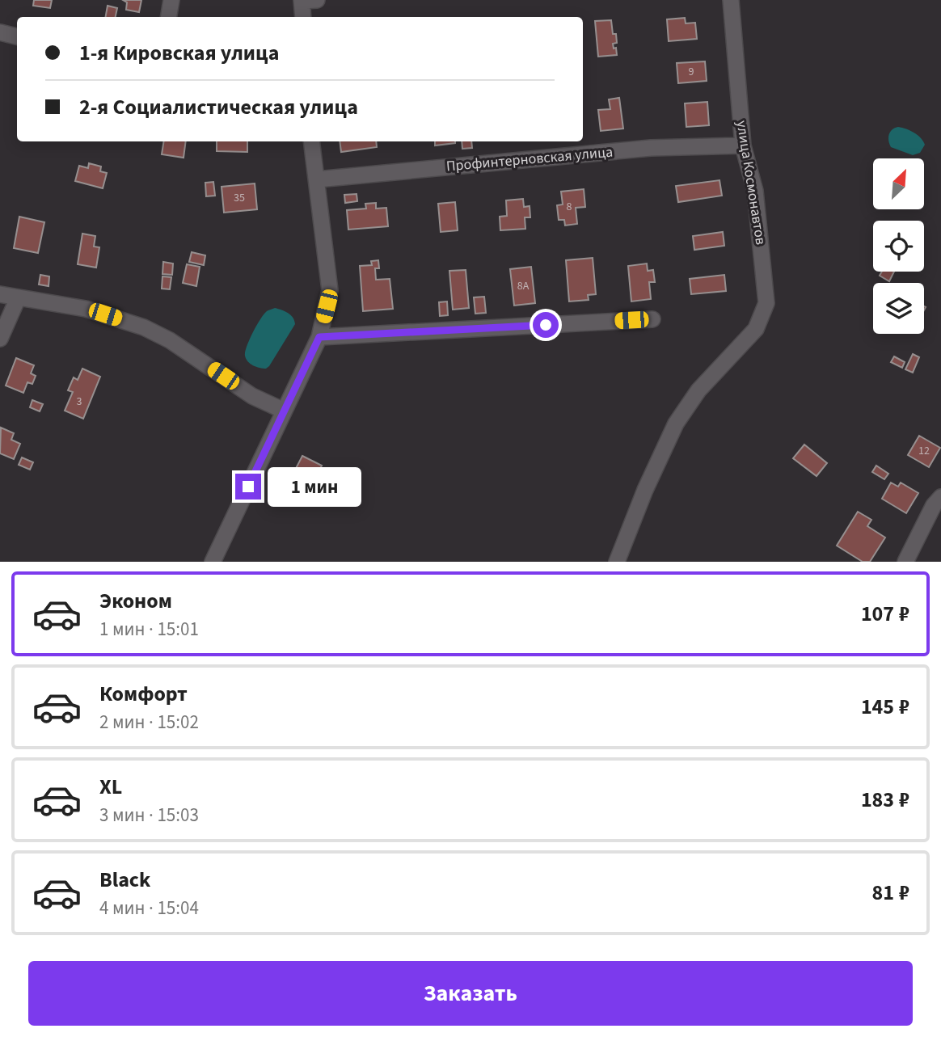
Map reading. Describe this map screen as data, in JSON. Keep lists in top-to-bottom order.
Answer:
{
  "streets": {
    "street": ["Профинтерновская улица", "улица Космонавтов"]
  },
  "crossings": [
    ["Профинтерновская улица", "улица Космонавтов"]
  ],
  "house_numbers": [
    "9",
    "35",
    "8",
    "8А",
    "3",
    "12"
  ],
  "north": "top right",
  "page": {
    "banner": ["1-я Кировская улица", "2-я Социалистическая улица"],
    "bubble": "1 мин",
    "list": [
      {
        "name": "Эконом",
        "note": "1 мин · 15:01",
        "value": "107 ₽"
      },
      {
        "name": "Комфорт",
        "note": "2 мин · 15:02",
        "value": "145 ₽"
      },
      {
        "name": "XL",
        "note": "3 мин · 15:03",
        "value": "183 ₽"
      },
      {
        "name": "Black",
        "note": "4 мин · 15:04",
        "value": "81 ₽"
      }
    ],
    "buttons": "Заказать"
  }
}
